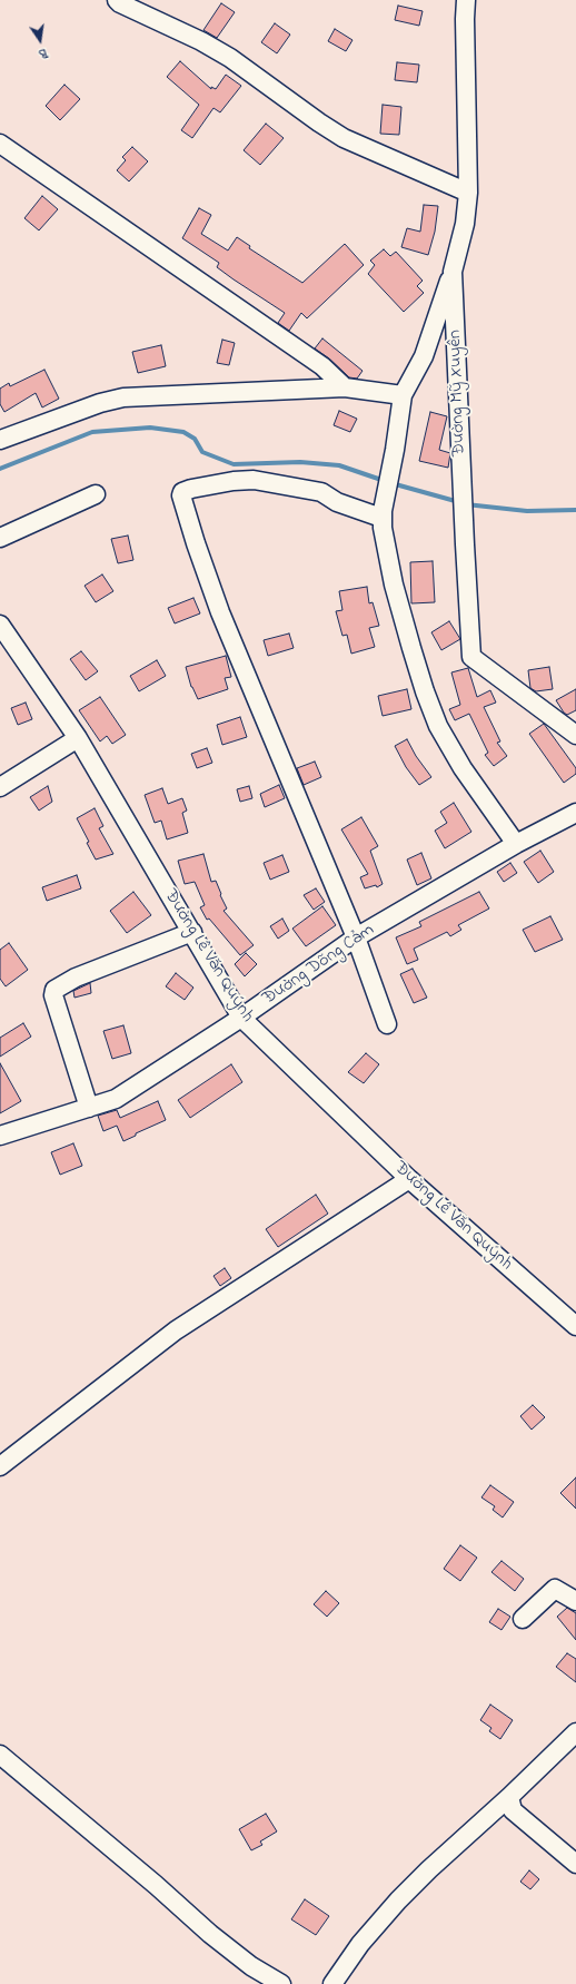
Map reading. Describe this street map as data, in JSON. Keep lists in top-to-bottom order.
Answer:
{
  "streets": {
    "street": ["Đường Mỹ Xuyên", "Đường Lê Văn Quýnh", "Đường Dõng Cảm"]
  },
  "crossings": [
    ["Đường Lê Văn Quýnh", "Đường Dõng Cảm"]
  ],
  "north": "bottom"
}
